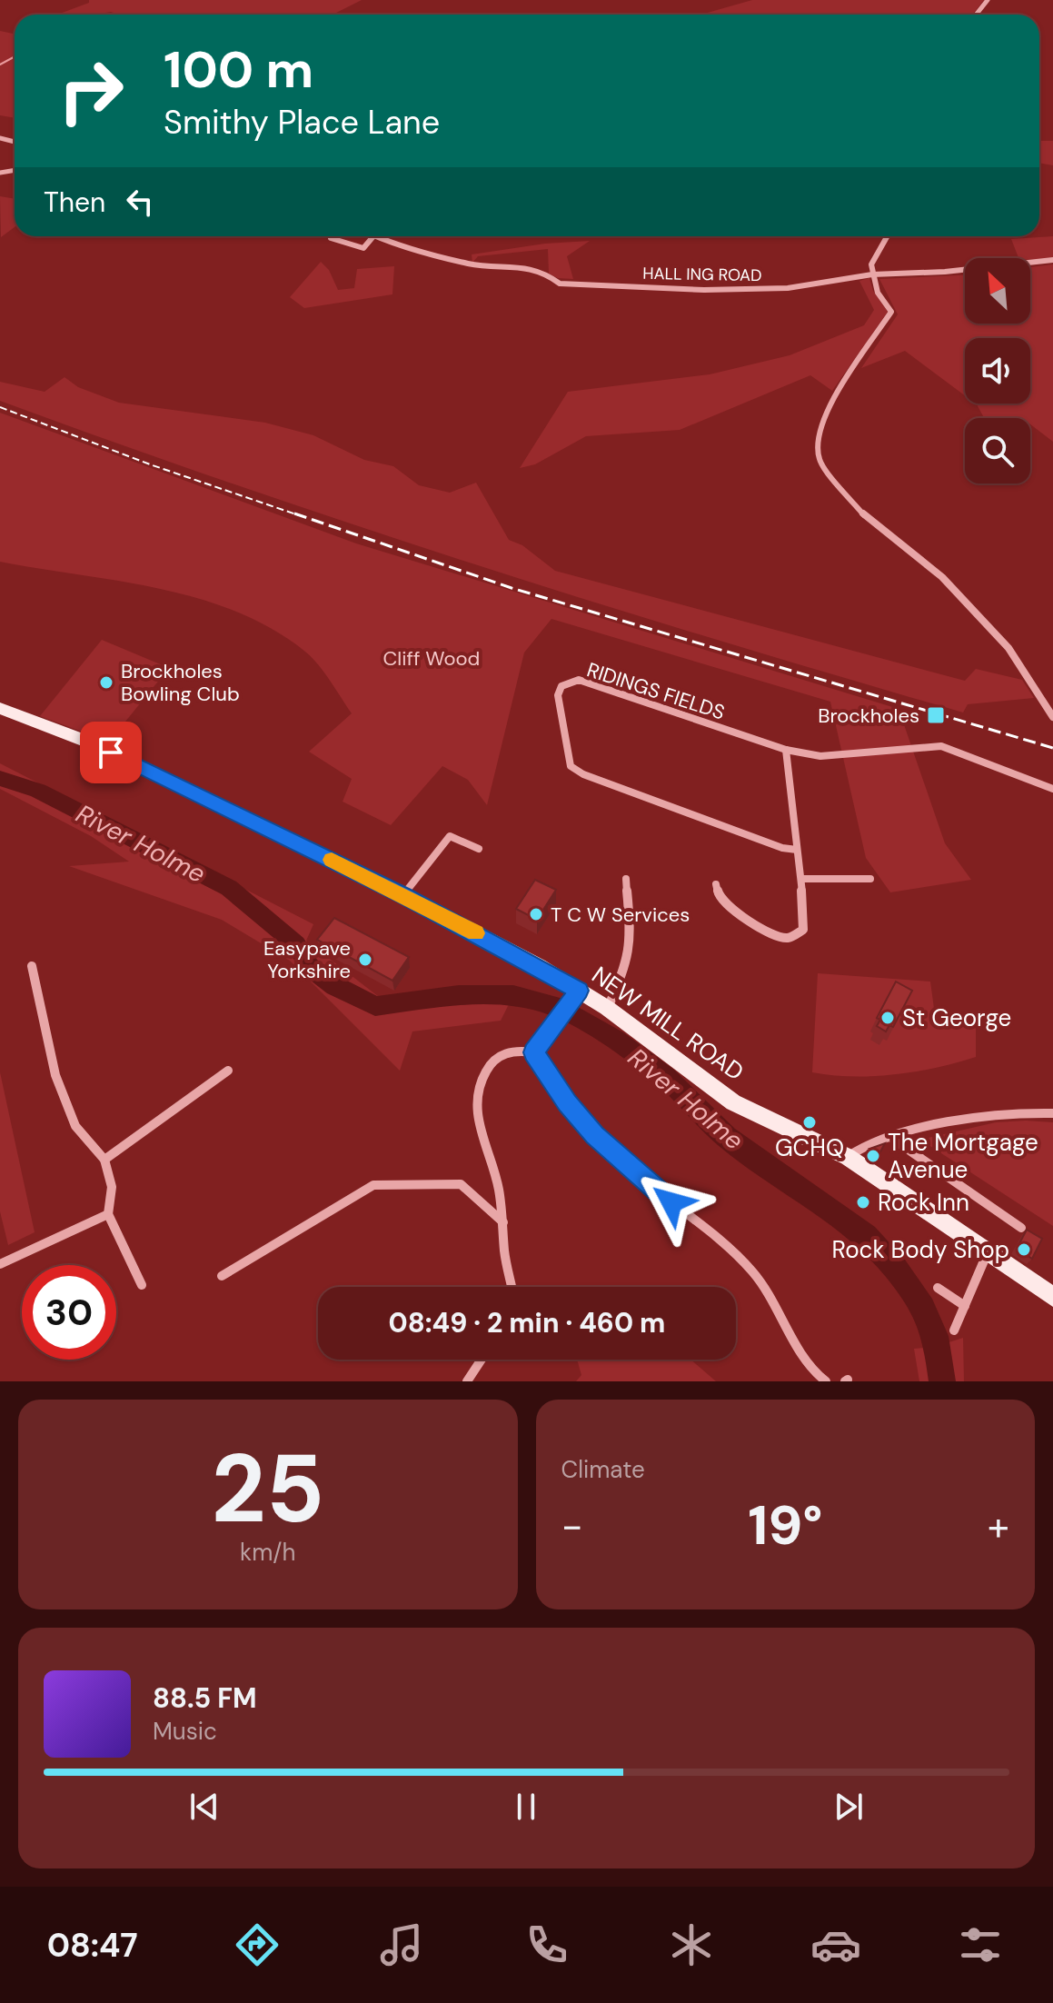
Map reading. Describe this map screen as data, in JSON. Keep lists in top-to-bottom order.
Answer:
{
  "streets": {
    "main road": ["NEW MILL ROAD"],
    "street": ["HALL ING ROAD", "RIDINGS FIELDS"]
  },
  "water": ["River Holme"],
  "parks": ["Cliff Wood"],
  "places": {
    "other": [
      "Brockholes Bowling Club",
      "T C W Services",
      "Easypave Yorkshire",
      "St George",
      "GCHQ",
      "The Mortgage Avenue",
      "Rock Inn",
      "Rock Body Shop"
    ],
    "transit": ["Brockholes"]
  },
  "north": "top left",
  "page": {
    "turn": ["100 m", "Smithy Place Lane"],
    "then": "Then",
    "limit": "30",
    "trip": "08:49 · 2 min · 460 m",
    "tile": [
      ["25", "km/h"],
      "Climate"
    ],
    "heat": ["−", "19°", "+"],
    "song": ["88.5 FM", "Music"],
    "tabs": "08:47"
  }
}
